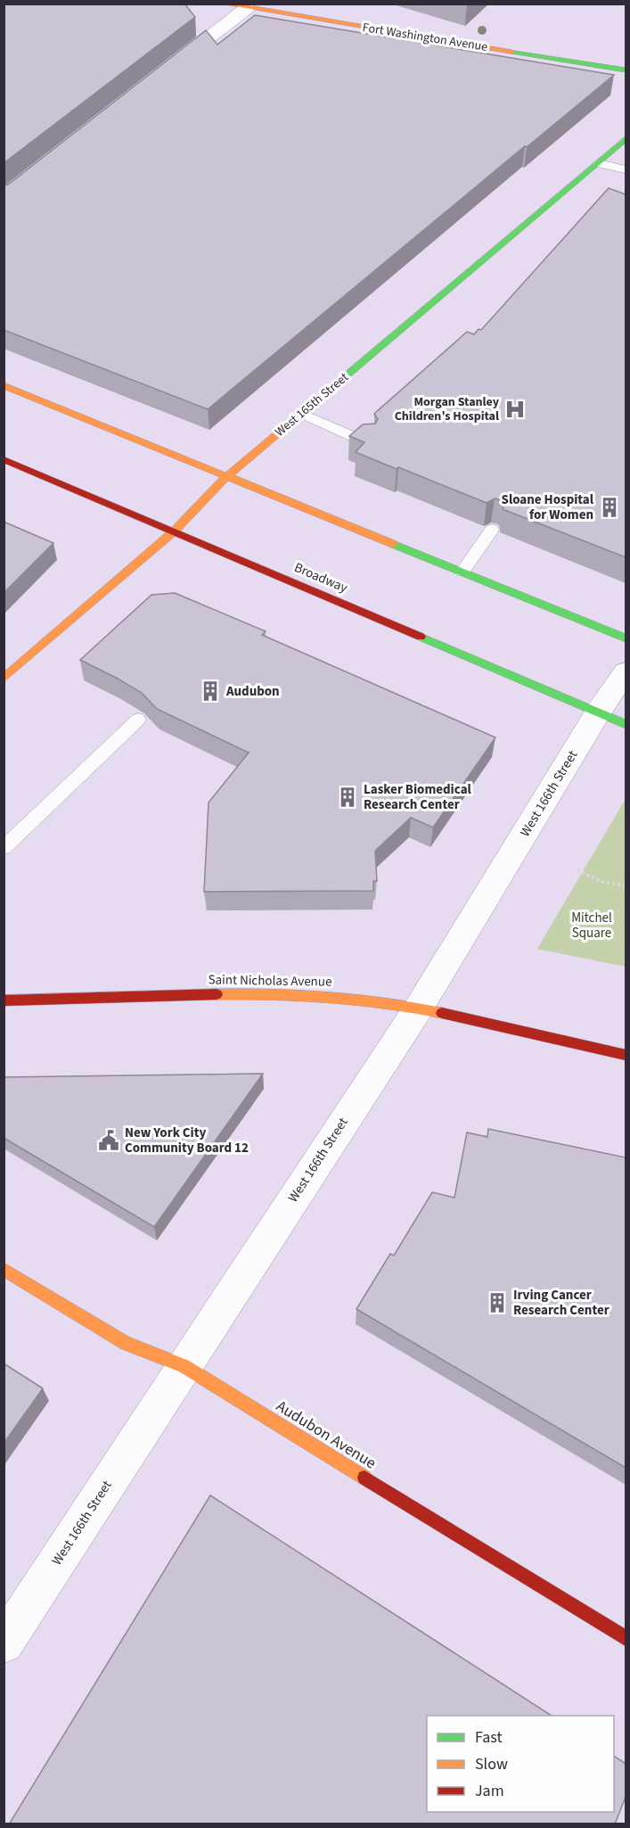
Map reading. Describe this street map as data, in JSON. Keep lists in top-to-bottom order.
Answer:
{
  "streets": {
    "main road": [
      "Fort Washington Avenue",
      "West 165th Street",
      "Broadway",
      "Saint Nicholas Avenue",
      "Audubon Avenue"
    ],
    "street": ["West 166th Street"]
  },
  "crossings": [
    ["West 165th Street", "Broadway"],
    ["Broadway", "West 166th Street"],
    ["West 166th Street", "Saint Nicholas Avenue"],
    ["West 166th Street", "Audubon Avenue"]
  ],
  "parks": ["Mitchel Square"],
  "places": {
    "hospital": ["Morgan Stanley Children's Hospital"],
    "building": [
      "Sloane Hospital for Women",
      "Audubon",
      "Lasker Biomedical Research Center",
      "Irving Cancer Research Center"
    ],
    "public building": ["New York City Community Board 12"]
  },
  "legend": ["Fast", "Slow", "Jam"]
}
